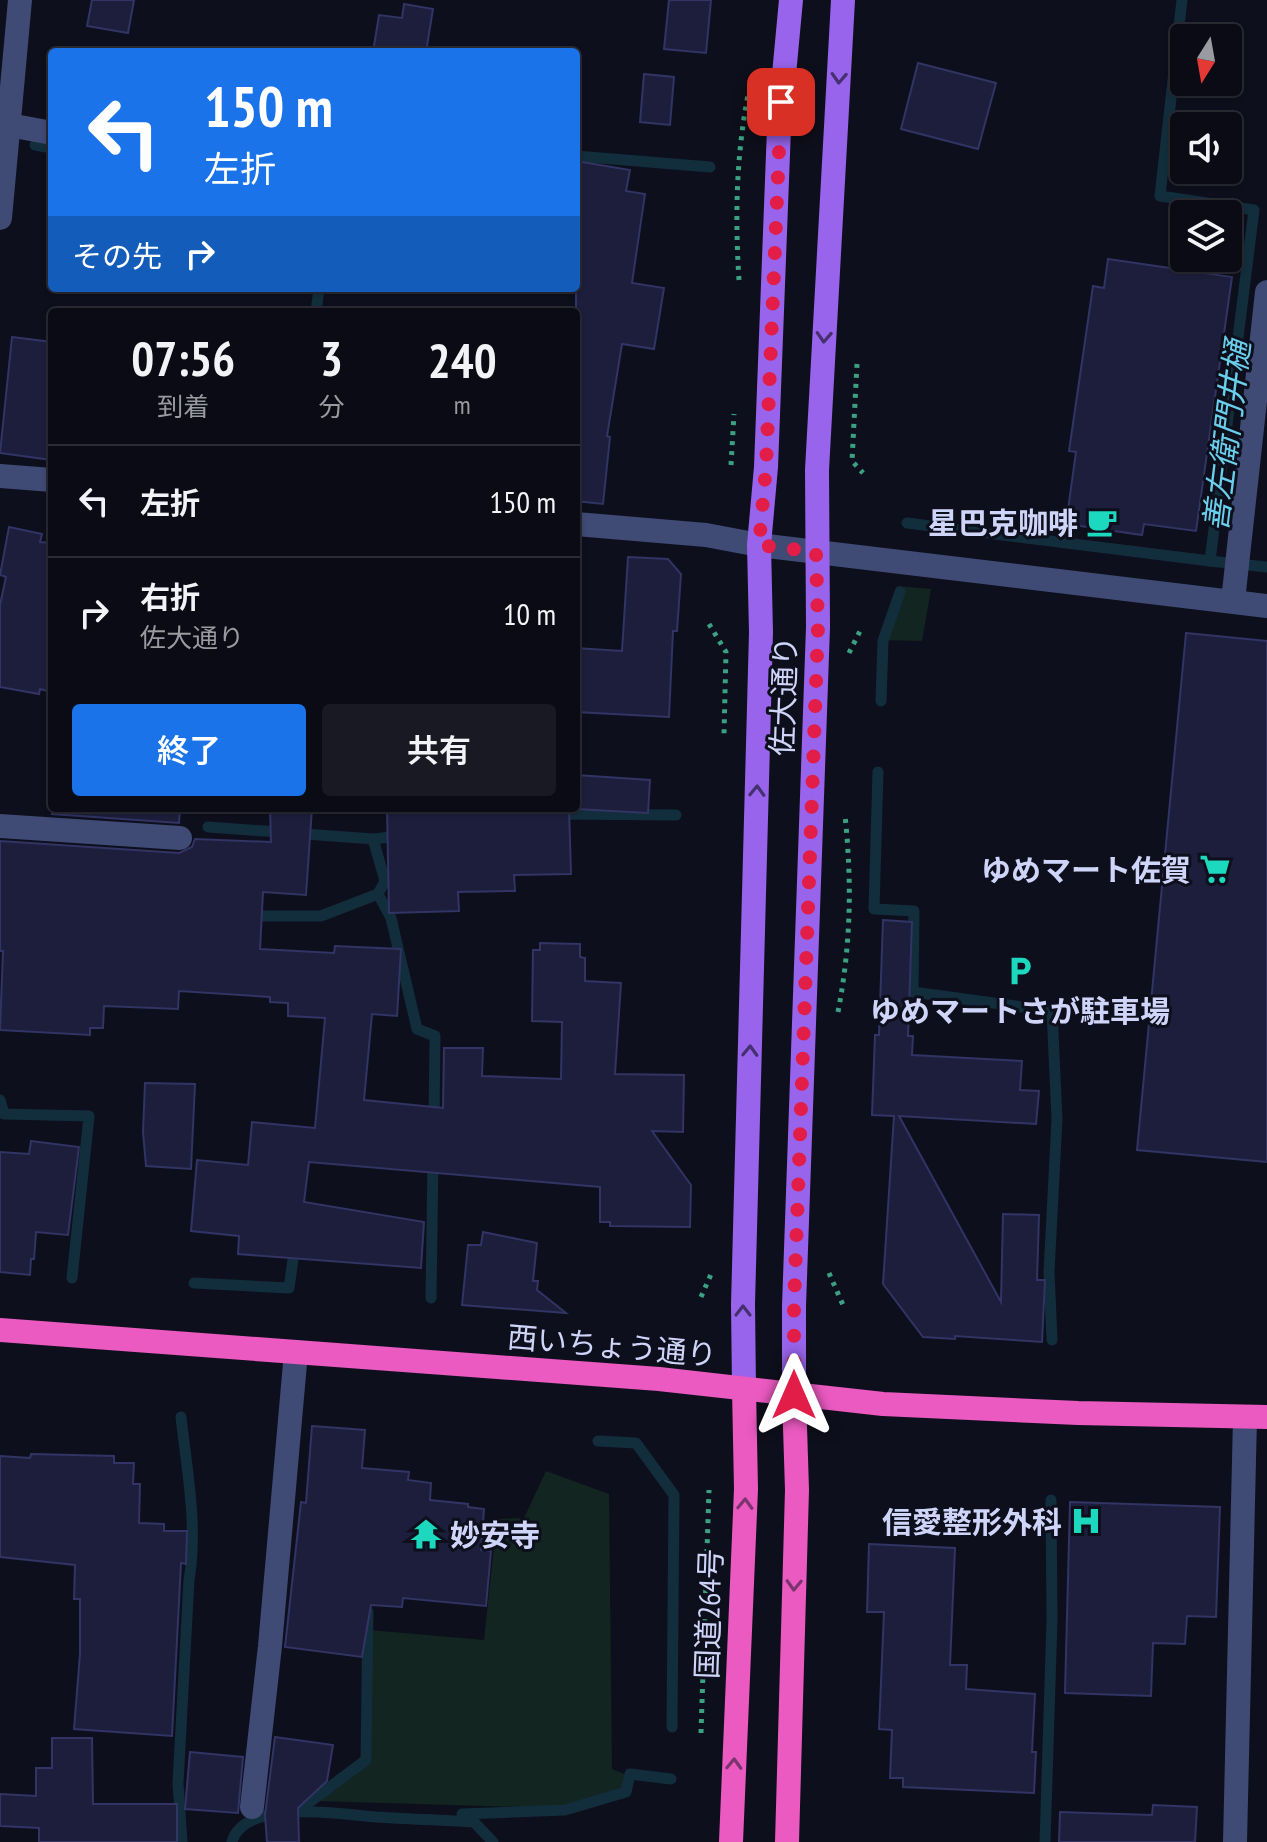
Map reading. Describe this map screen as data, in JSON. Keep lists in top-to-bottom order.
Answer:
{
  "streets": {
    "highway": ["西いちょう通り", "国道264号"],
    "main road": ["佐大通り"]
  },
  "crossings": [
    ["佐大通り", "西いちょう通り"],
    ["佐大通り", "国道264号"],
    ["西いちょう通り", "国道264号"]
  ],
  "water": ["善左衛門井樋"],
  "places": {
    "cafe": ["星巴克咖啡"],
    "supermarket": ["ゆめマート佐賀"],
    "parking": ["ゆめマートさが駐車場"],
    "hospital": ["信愛整形外科"],
    "temple": ["妙安寺"]
  },
  "north": "bottom",
  "page": {
    "turn": ["150 m", "左折"],
    "then": "その先",
    "eta": [
      "07:56",
      "到着",
      "3",
      "分",
      "240",
      "m"
    ],
    "list": [
      {
        "name": "左折",
        "value": "150 m"
      },
      {
        "name": "右折",
        "note": "佐大通り",
        "value": "10 m"
      }
    ],
    "buttons": ["終了", "共有"]
  }
}
